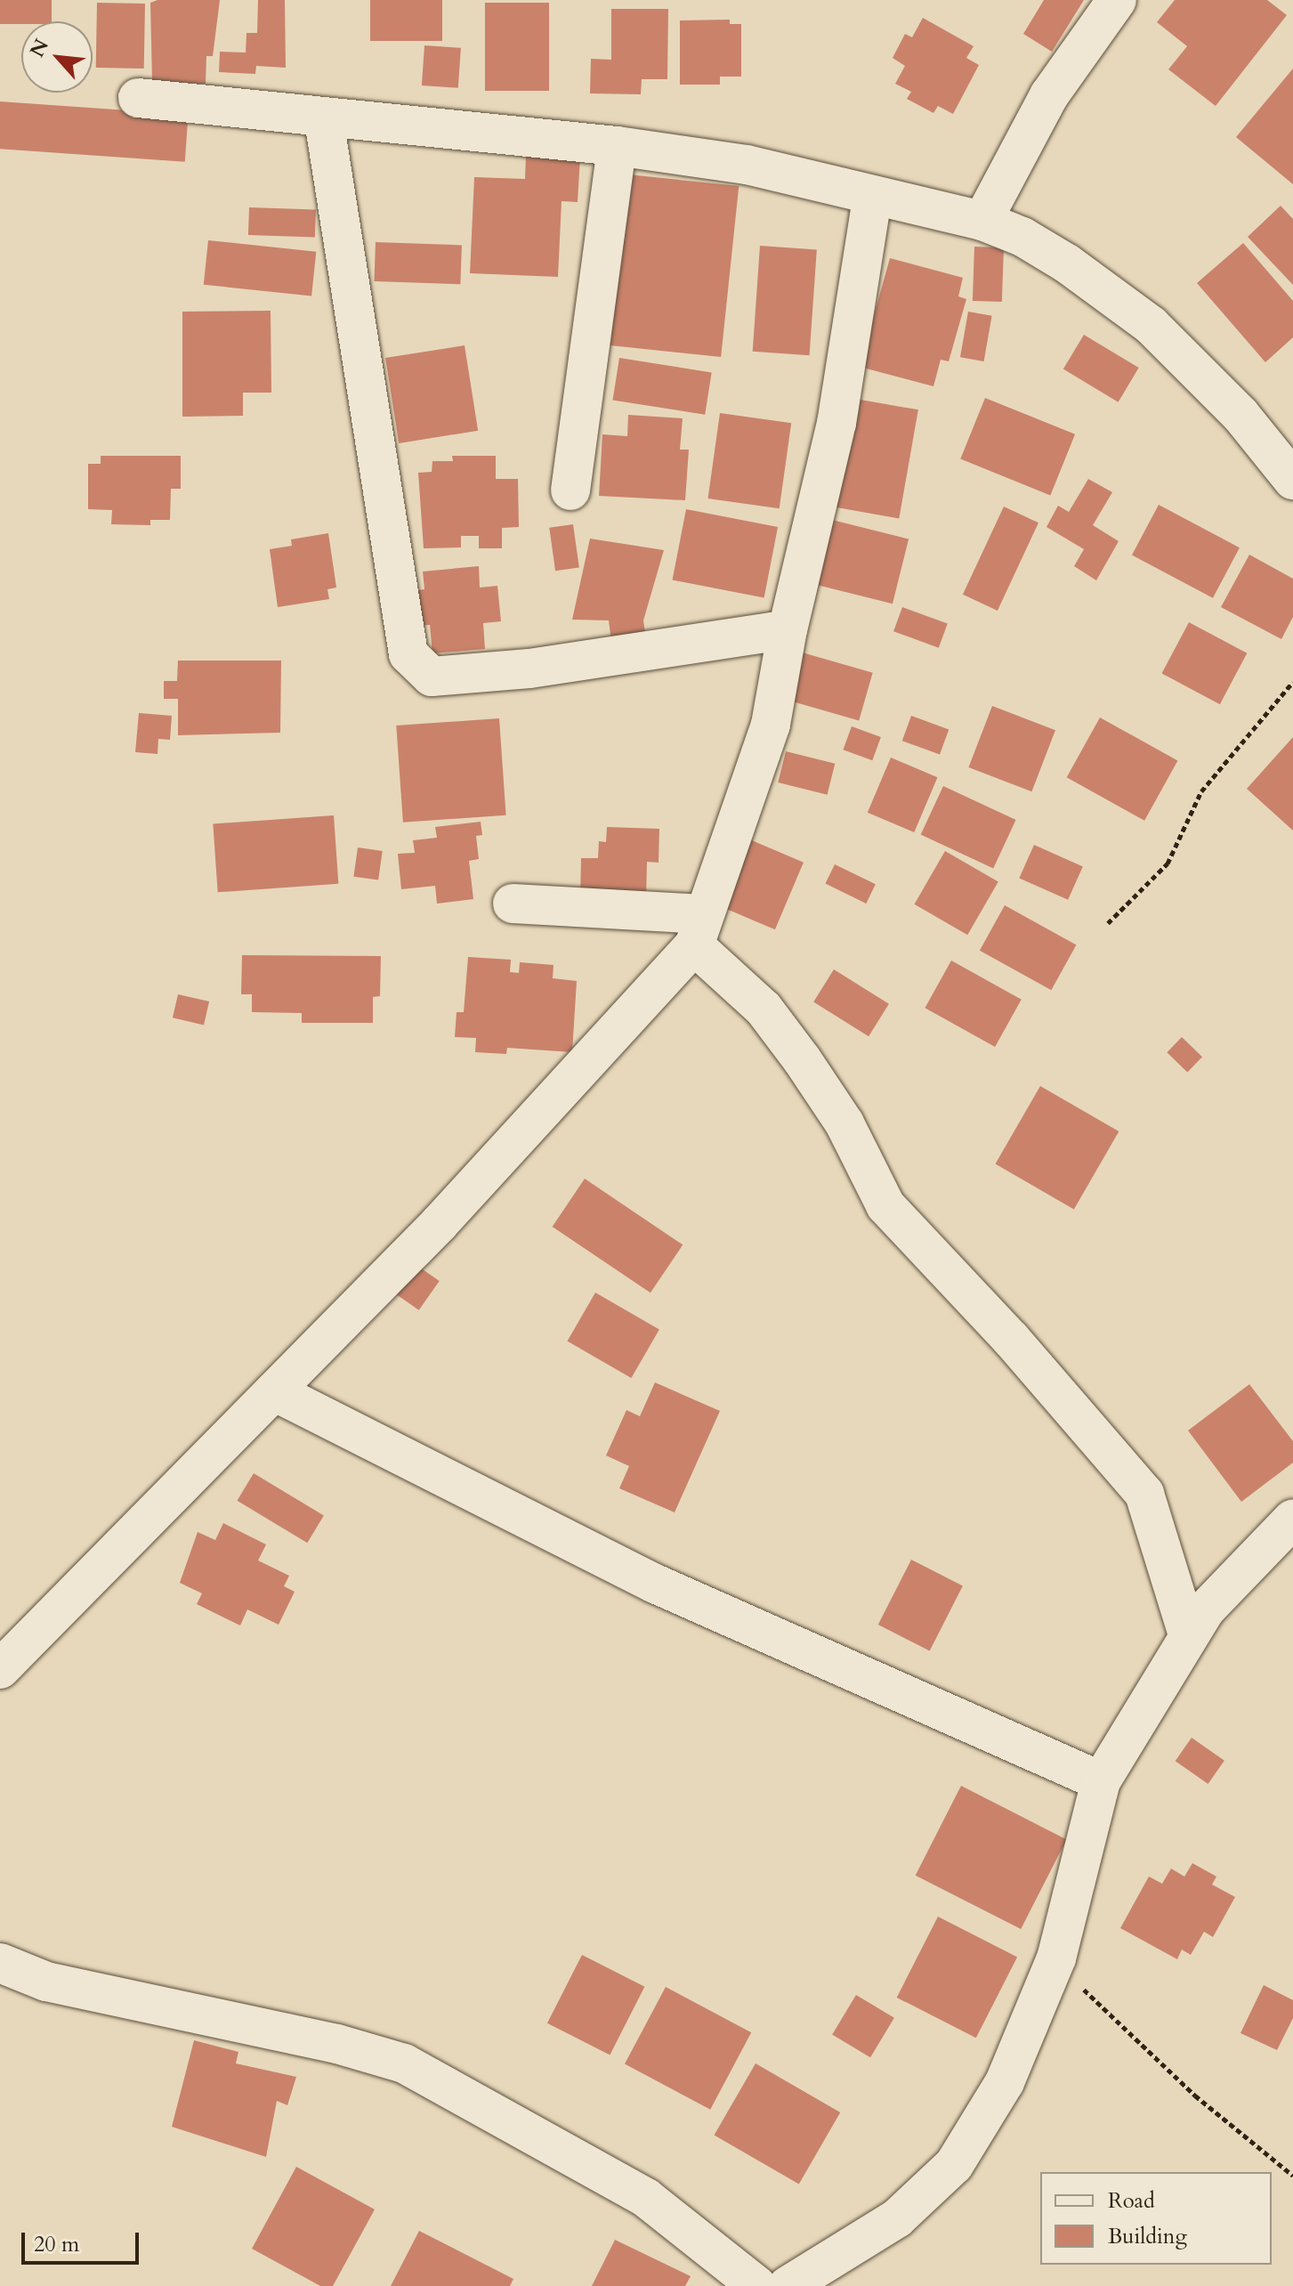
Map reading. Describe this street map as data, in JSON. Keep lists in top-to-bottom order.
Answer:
{
  "legend": ["Road", "Building"],
  "scale_bar": "20 m",
  "north": "top left"
}
